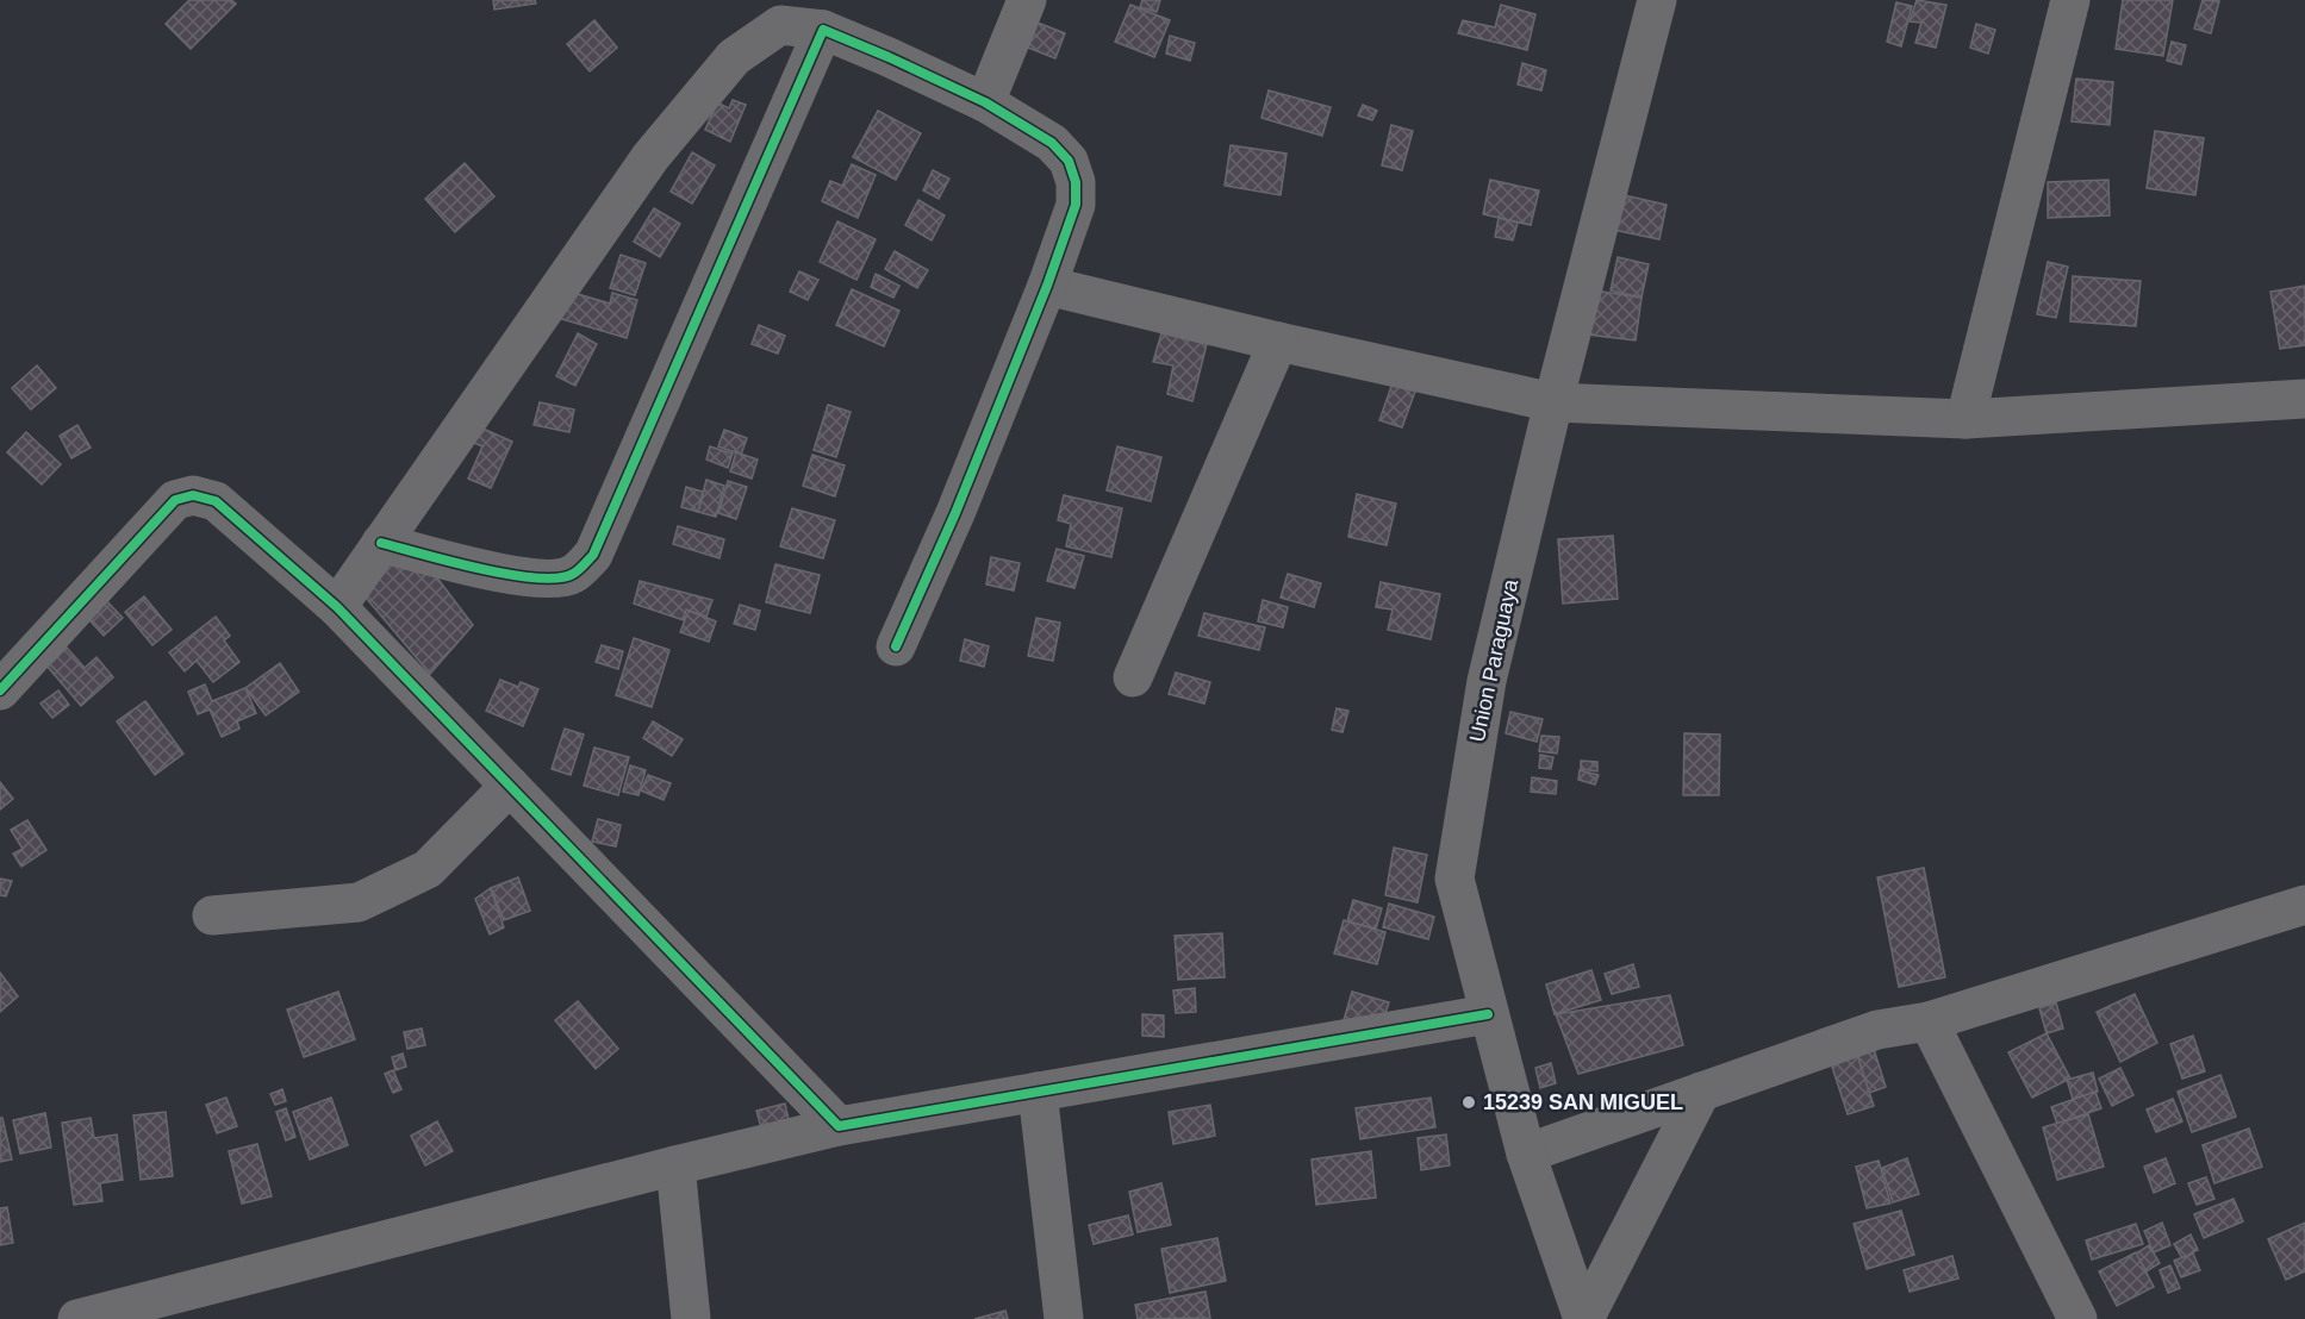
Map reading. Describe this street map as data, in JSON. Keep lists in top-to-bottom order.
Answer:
{
  "streets": {
    "street": ["Union Paraguaya"]
  },
  "places": ["15239 SAN MIGUEL"]
}
